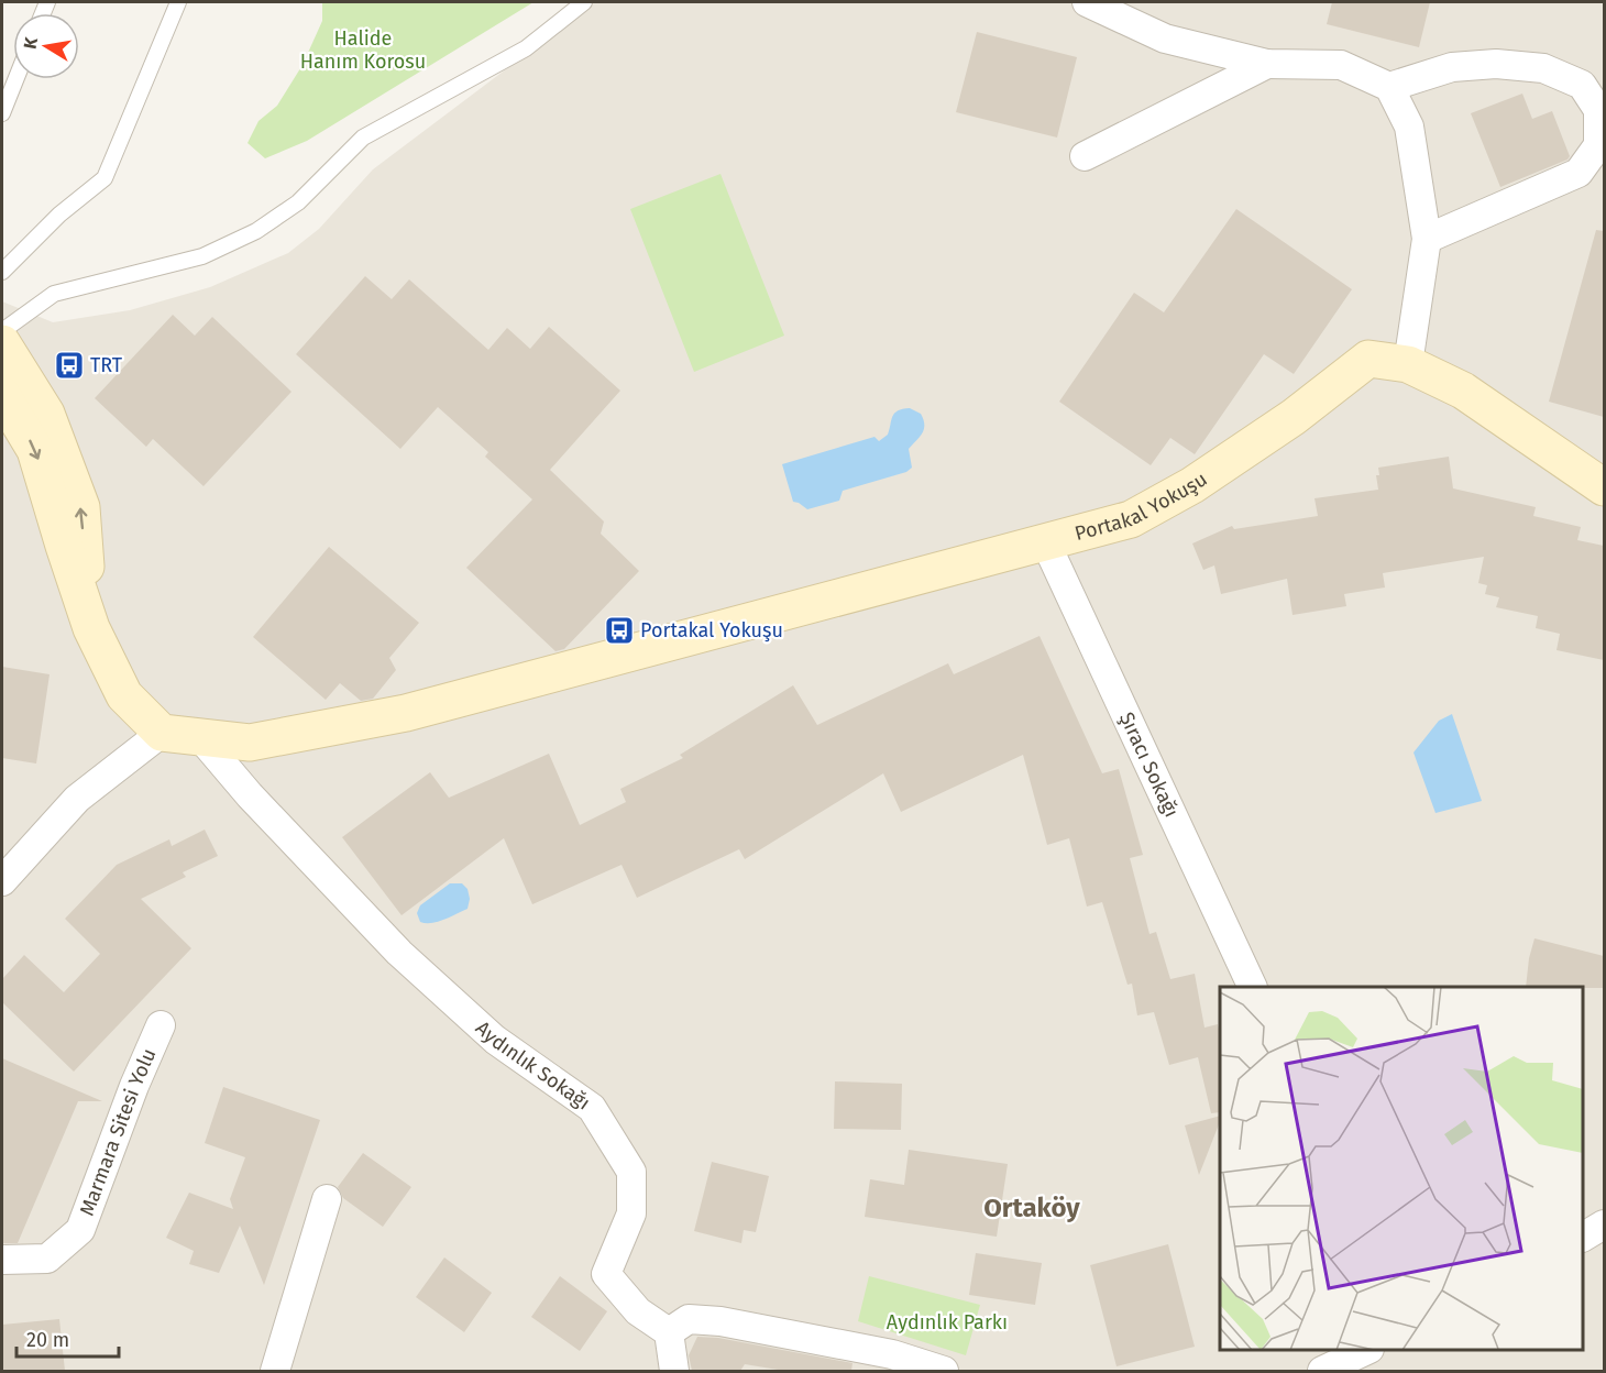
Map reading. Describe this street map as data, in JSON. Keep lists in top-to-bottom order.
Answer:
{
  "streets": {
    "main road": ["Portakal Yokuşu"],
    "street": ["Şıracı Sokağı", "Aydınlık Sokağı", "Marmara Sitesi Yolu"]
  },
  "crossings": [
    ["Portakal Yokuşu", "Şıracı Sokağı"],
    ["Portakal Yokuşu", "Aydınlık Sokağı"]
  ],
  "districts": ["Ortaköy"],
  "parks": ["Halide Hanım Korosu", "Aydınlık Parkı"],
  "places": {
    "bus stop": ["TRT", "Portakal Yokuşu"]
  },
  "scale_bar": "20 m",
  "north": "left"
}
